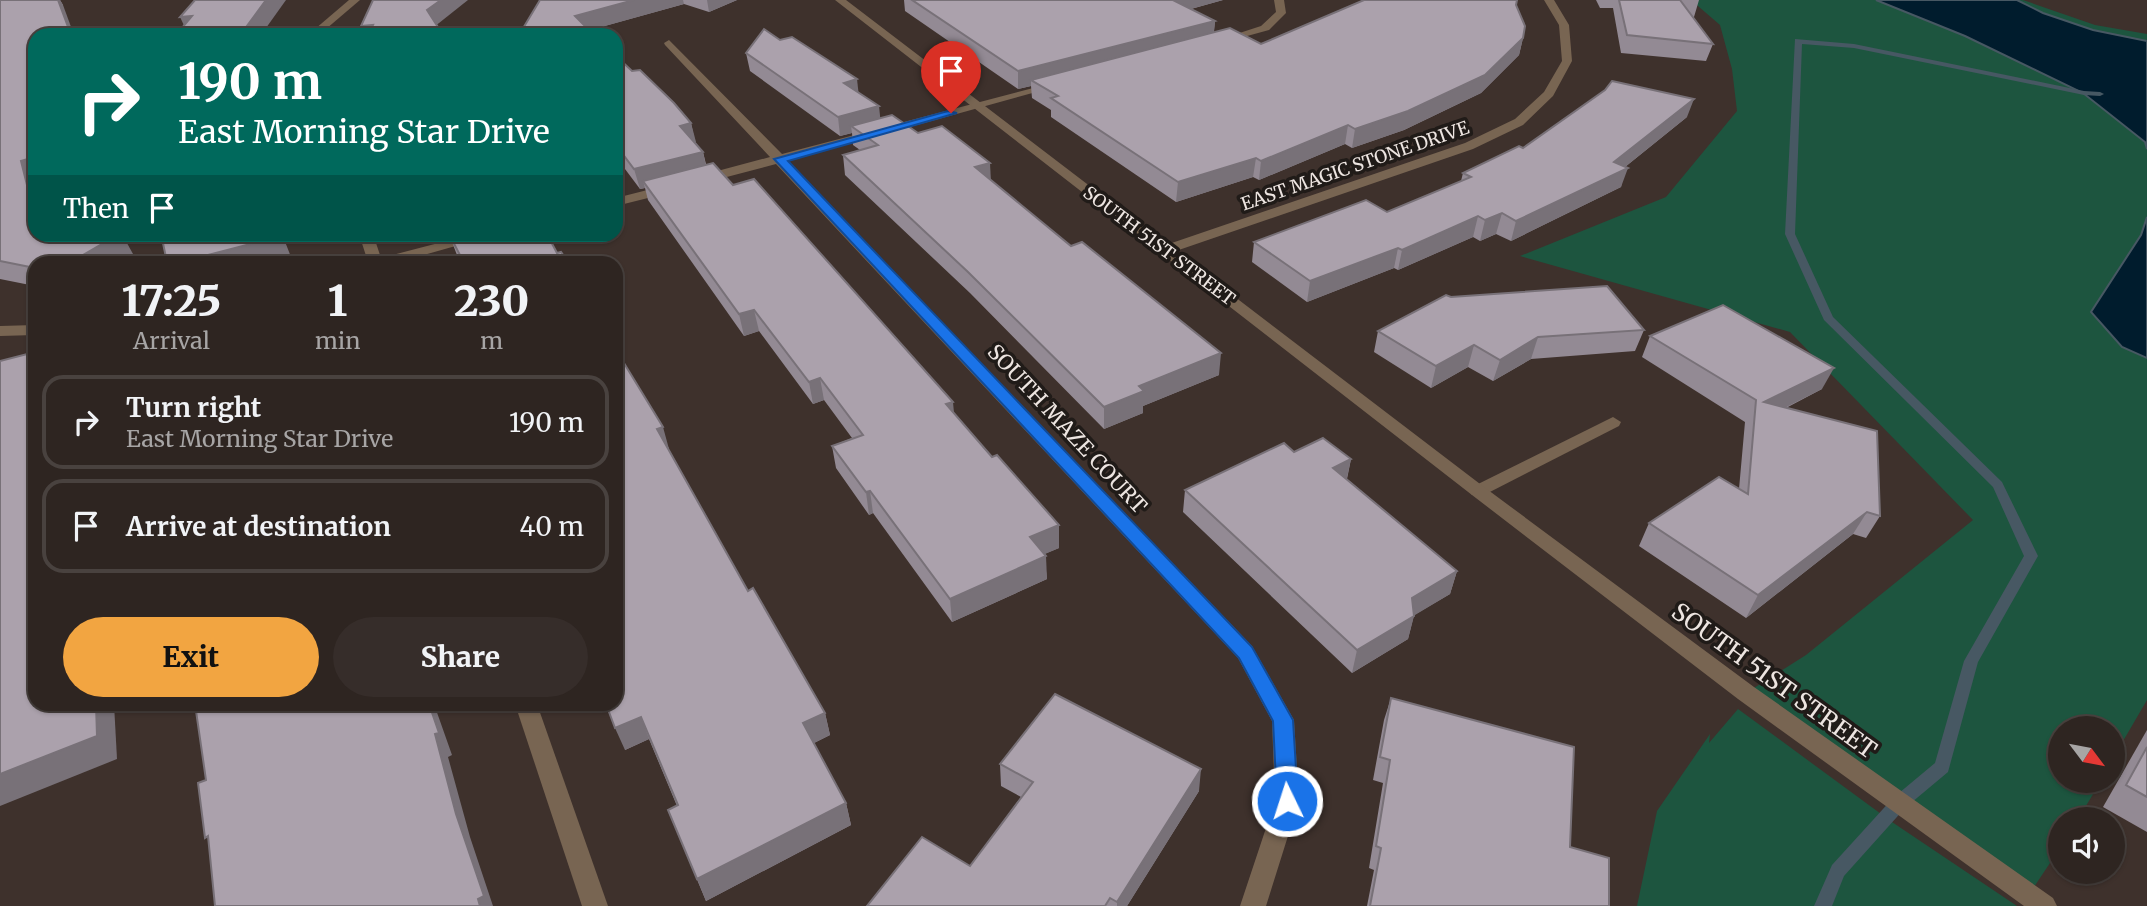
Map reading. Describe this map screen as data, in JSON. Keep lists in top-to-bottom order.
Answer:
{
  "streets": {
    "street": ["EAST MAGIC STONE DRIVE", "SOUTH 51ST STREET", "SOUTH MAZE COURT"]
  },
  "crossings": [
    ["EAST MAGIC STONE DRIVE", "SOUTH 51ST STREET"]
  ],
  "north": "bottom right",
  "page": {
    "turn": ["190 m", "East Morning Star Drive"],
    "then": "Then",
    "eta": [
      "17:25",
      "Arrival",
      "1",
      "min",
      "230",
      "m"
    ],
    "list": [
      {
        "name": "Turn right",
        "note": "East Morning Star Drive",
        "value": "190 m"
      },
      {
        "name": "Arrive at destination",
        "value": "40 m"
      }
    ],
    "buttons": ["Exit", "Share"]
  }
}
